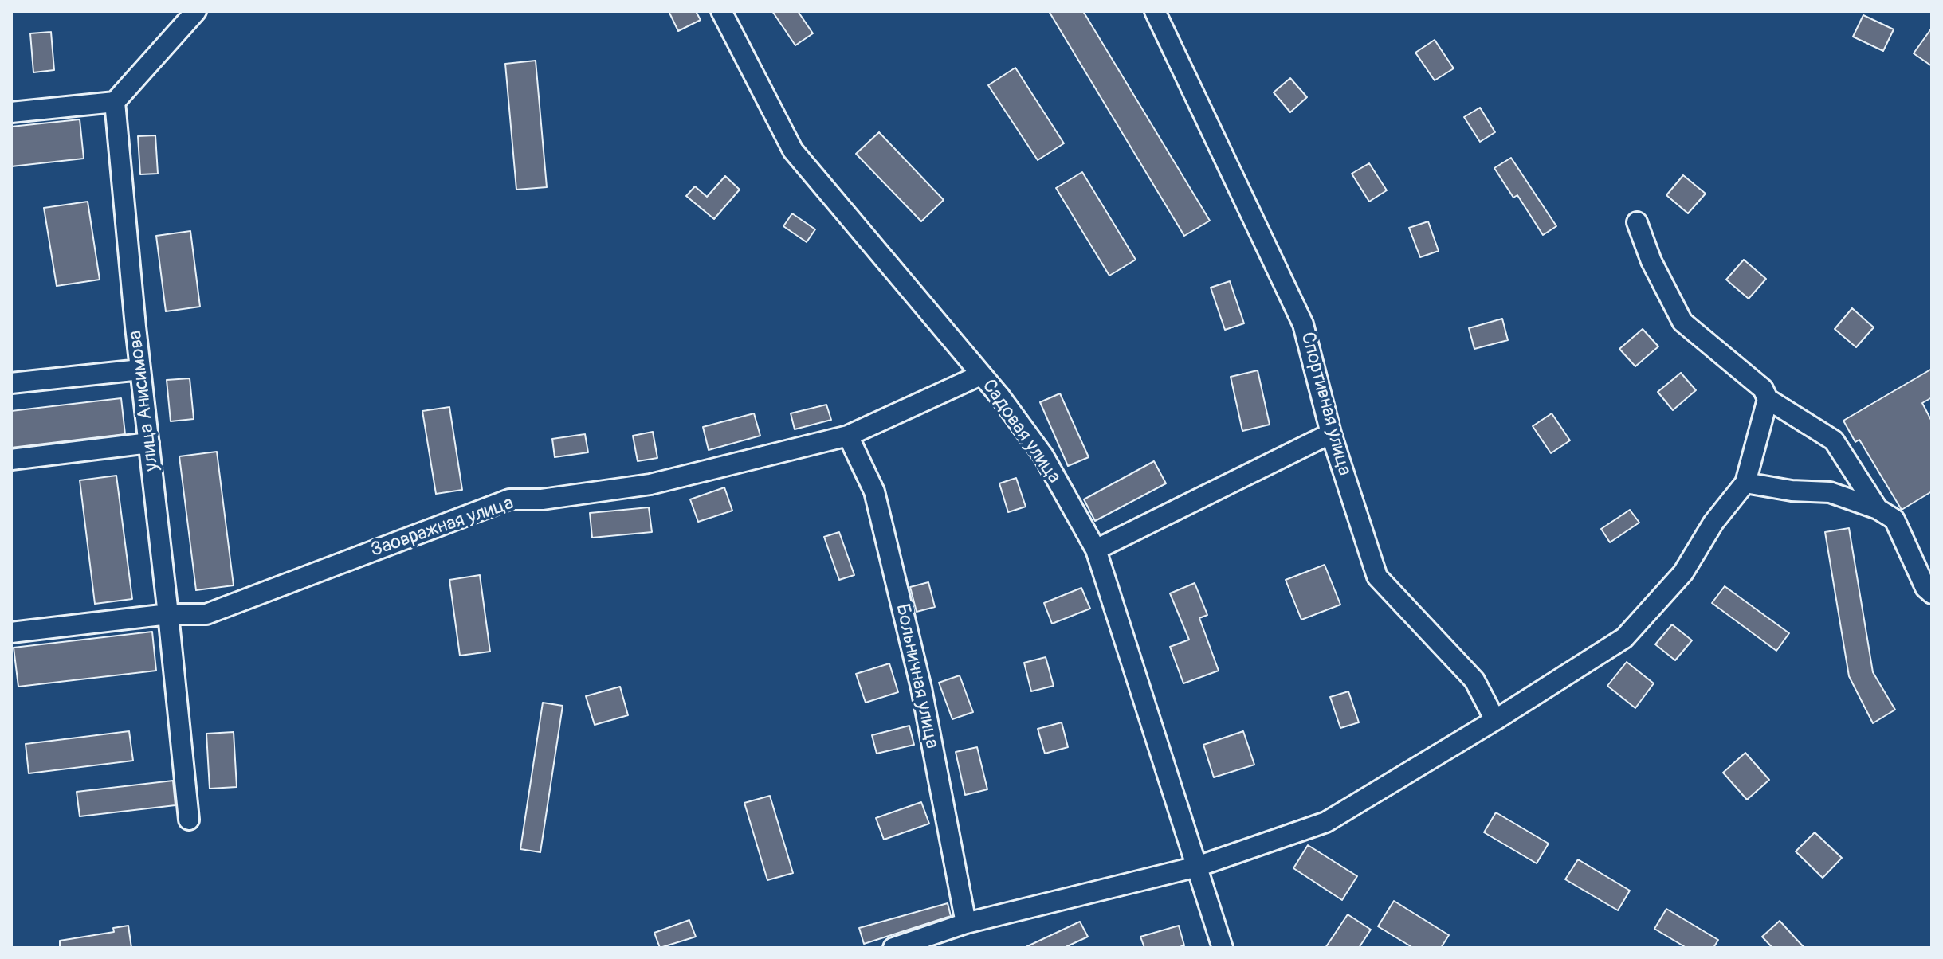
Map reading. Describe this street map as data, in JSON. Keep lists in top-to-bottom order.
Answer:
{
  "streets": {
    "street": [
      "улица Анисимова",
      "Спортивная улица",
      "Садовая улица",
      "Заовражная улица",
      "Больничная улица"
    ]
  },
  "crossings": [
    ["улица Анисимова", "Заовражная улица"],
    ["Садовая улица", "Заовражная улица"],
    ["Заовражная улица", "Больничная улица"]
  ]
}
